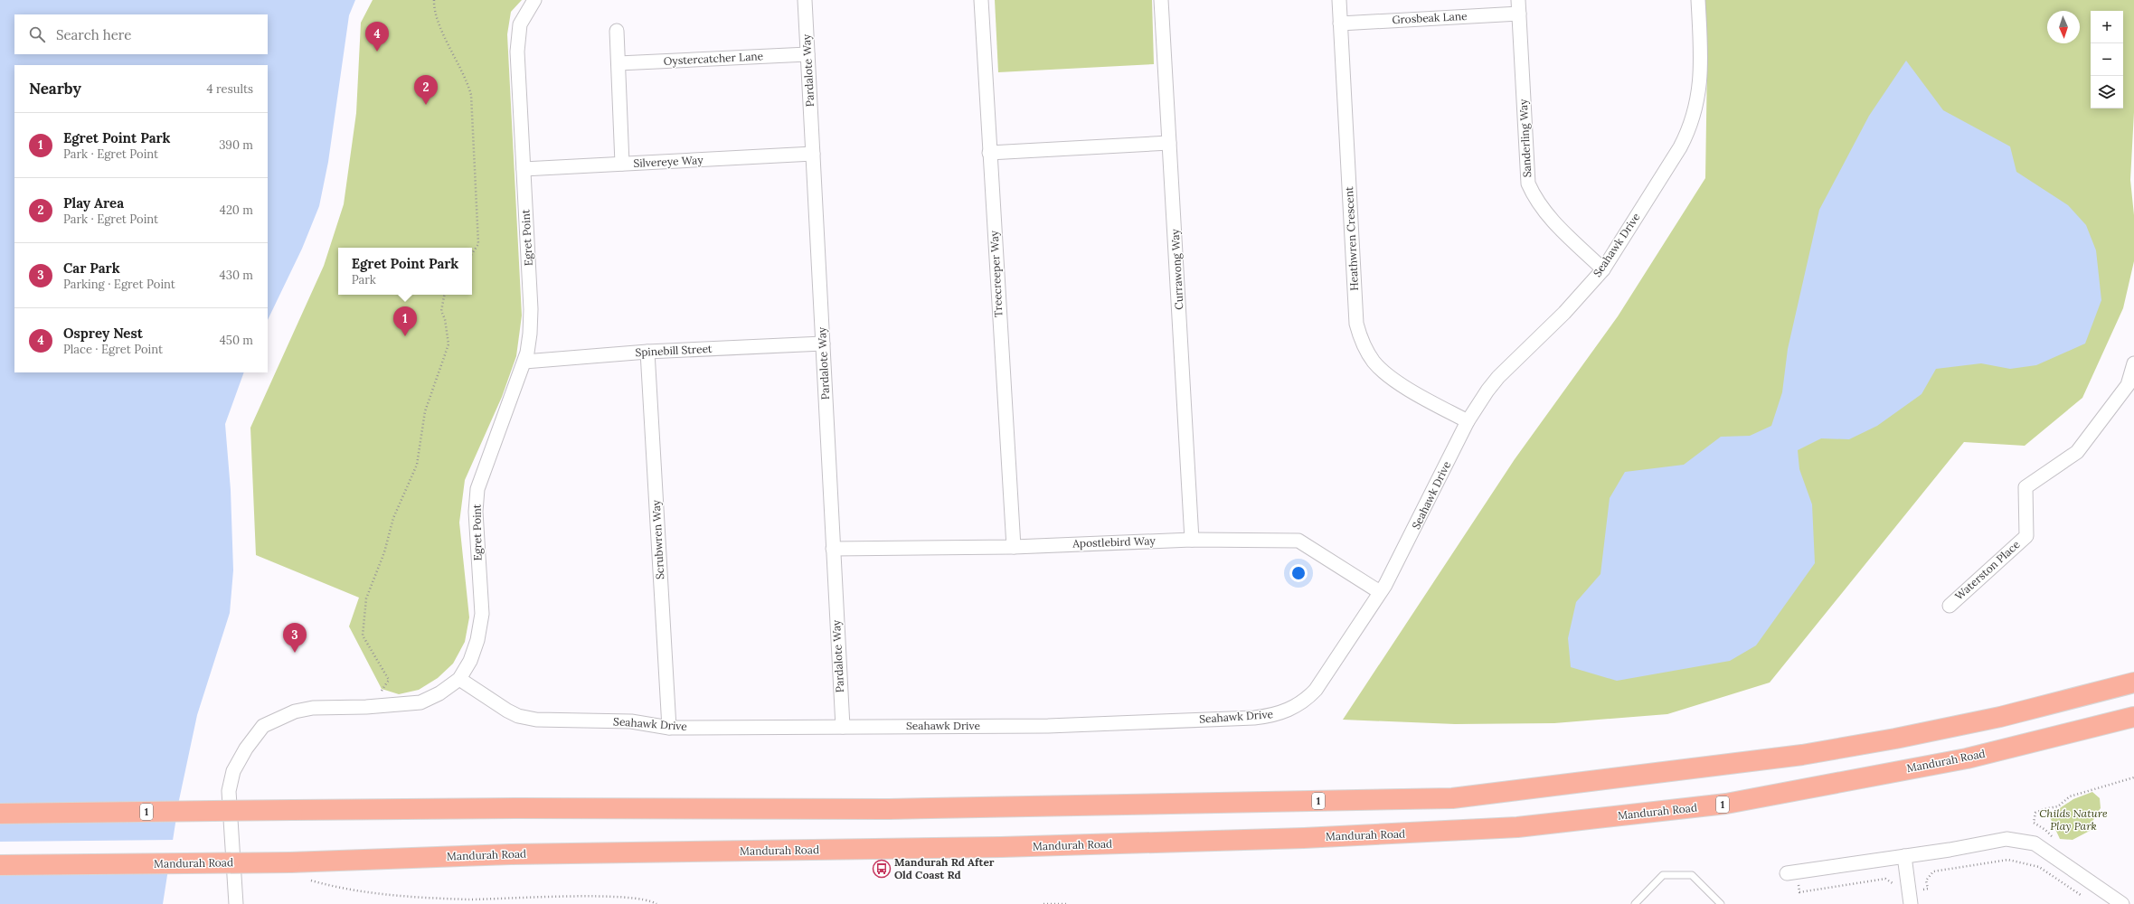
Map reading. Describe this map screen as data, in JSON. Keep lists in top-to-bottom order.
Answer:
{
  "streets": {
    "highway": ["Mandurah Road", "1"],
    "street": [
      "Grosbeak Lane",
      "Oystercatcher Lane",
      "Pardalote Way",
      "Sanderling Way",
      "Silvereye Way",
      "Egret Point",
      "Heathwren Crescent",
      "Seahawk Drive",
      "Currawong Way",
      "Treecreeper Way",
      "Spinebill Street",
      "Scrubwren Way",
      "Apostlebird Way",
      "Waterston Place"
    ]
  },
  "crossings": [
    ["Grosbeak Lane", "Sanderling Way"],
    ["Grosbeak Lane", "Heathwren Crescent"],
    ["Oystercatcher Lane", "Pardalote Way"],
    ["Pardalote Way", "Silvereye Way"],
    ["Pardalote Way", "Seahawk Drive"],
    ["Pardalote Way", "Spinebill Street"],
    ["Pardalote Way", "Apostlebird Way"],
    ["Sanderling Way", "Seahawk Drive"],
    ["Silvereye Way", "Egret Point"],
    ["Egret Point", "Seahawk Drive"],
    ["Egret Point", "Spinebill Street"],
    ["Heathwren Crescent", "Seahawk Drive"],
    ["Seahawk Drive", "Scrubwren Way"],
    ["Seahawk Drive", "Apostlebird Way"],
    ["Currawong Way", "Apostlebird Way"],
    ["Treecreeper Way", "Apostlebird Way"],
    ["Spinebill Street", "Scrubwren Way"]
  ],
  "parks": ["Childs Nature Play Park"],
  "places": {
    "bus stop": ["Mandurah Rd After Old Coast Rd"]
  },
  "north": "bottom",
  "page": {
    "map_buttons": ["+", "−"],
    "search": "Search here",
    "pins": [
      "4",
      "2",
      "1",
      "3"
    ],
    "heading": ["Nearby", "4 results"],
    "list": [
      {
        "mark": "1",
        "name": "Egret Point Park",
        "note": "Park · Egret Point",
        "value": "390 m"
      },
      {
        "mark": "2",
        "name": "Play Area",
        "note": "Park · Egret Point",
        "value": "420 m"
      },
      {
        "mark": "3",
        "name": "Car Park",
        "note": "Parking · Egret Point",
        "value": "430 m"
      },
      {
        "mark": "4",
        "name": "Osprey Nest",
        "note": "Place · Egret Point",
        "value": "450 m"
      }
    ],
    "popup": ["Egret Point Park", "Park"]
  }
}
